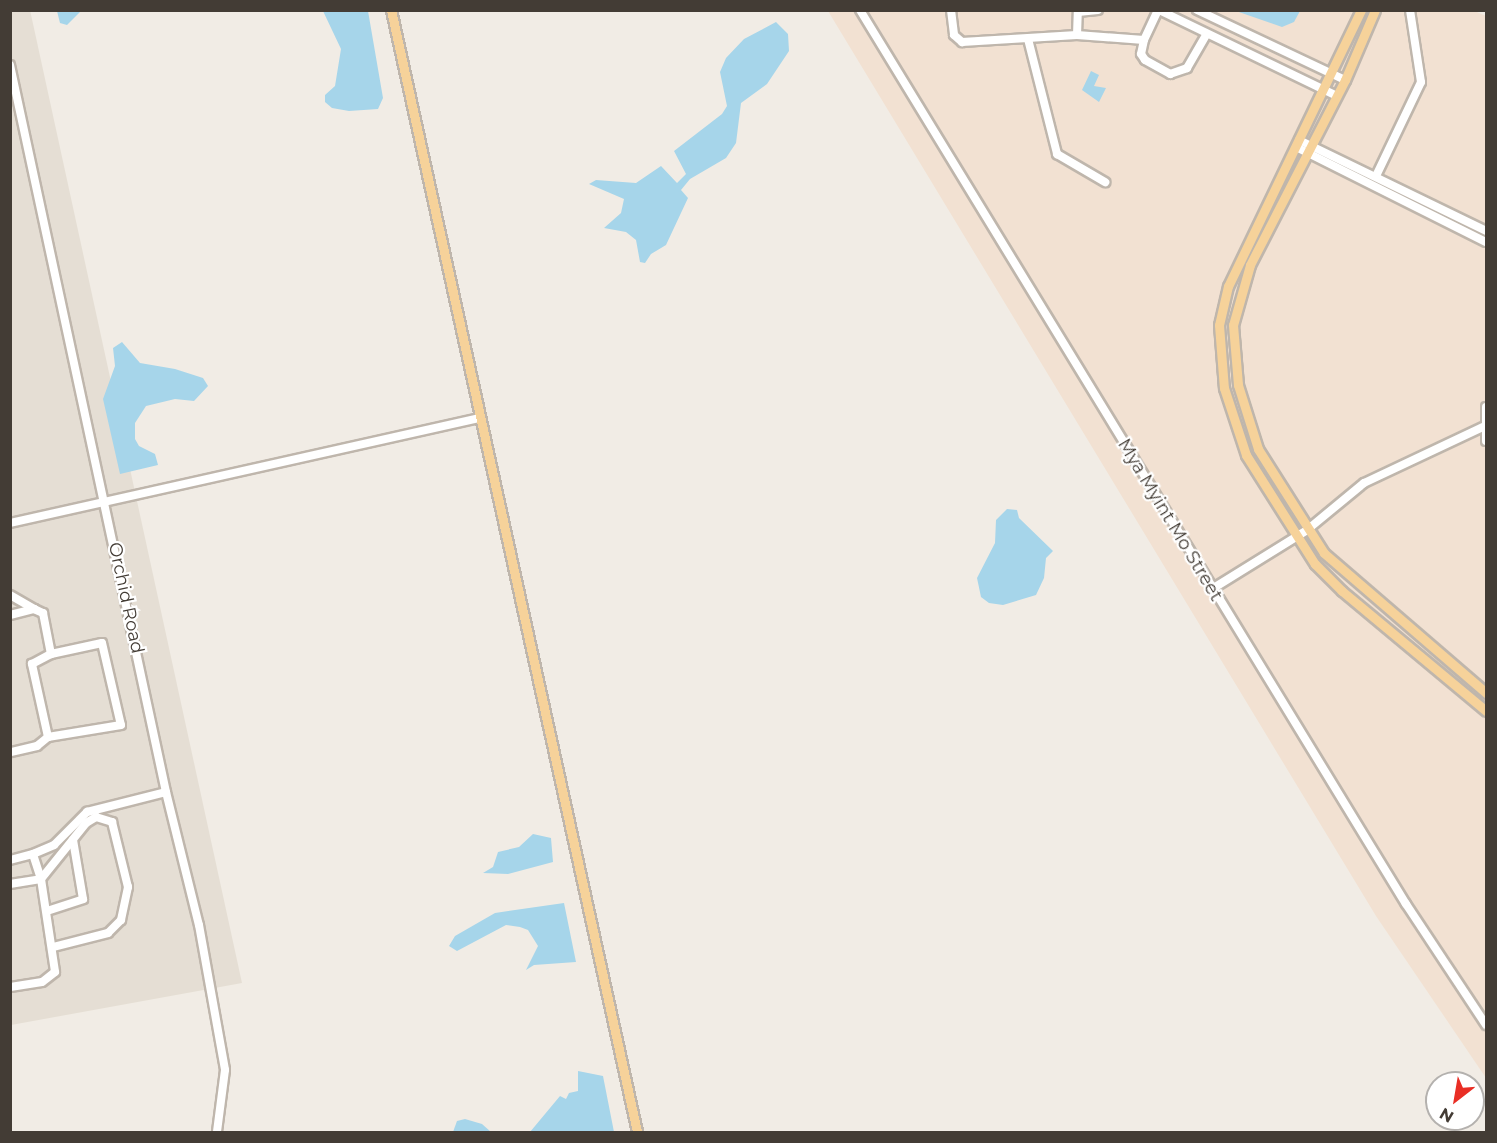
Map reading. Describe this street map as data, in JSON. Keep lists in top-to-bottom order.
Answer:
{
  "streets": {
    "street": ["Mya Myint Mo Street", "Orchid Road"]
  },
  "north": "bottom left"
}
